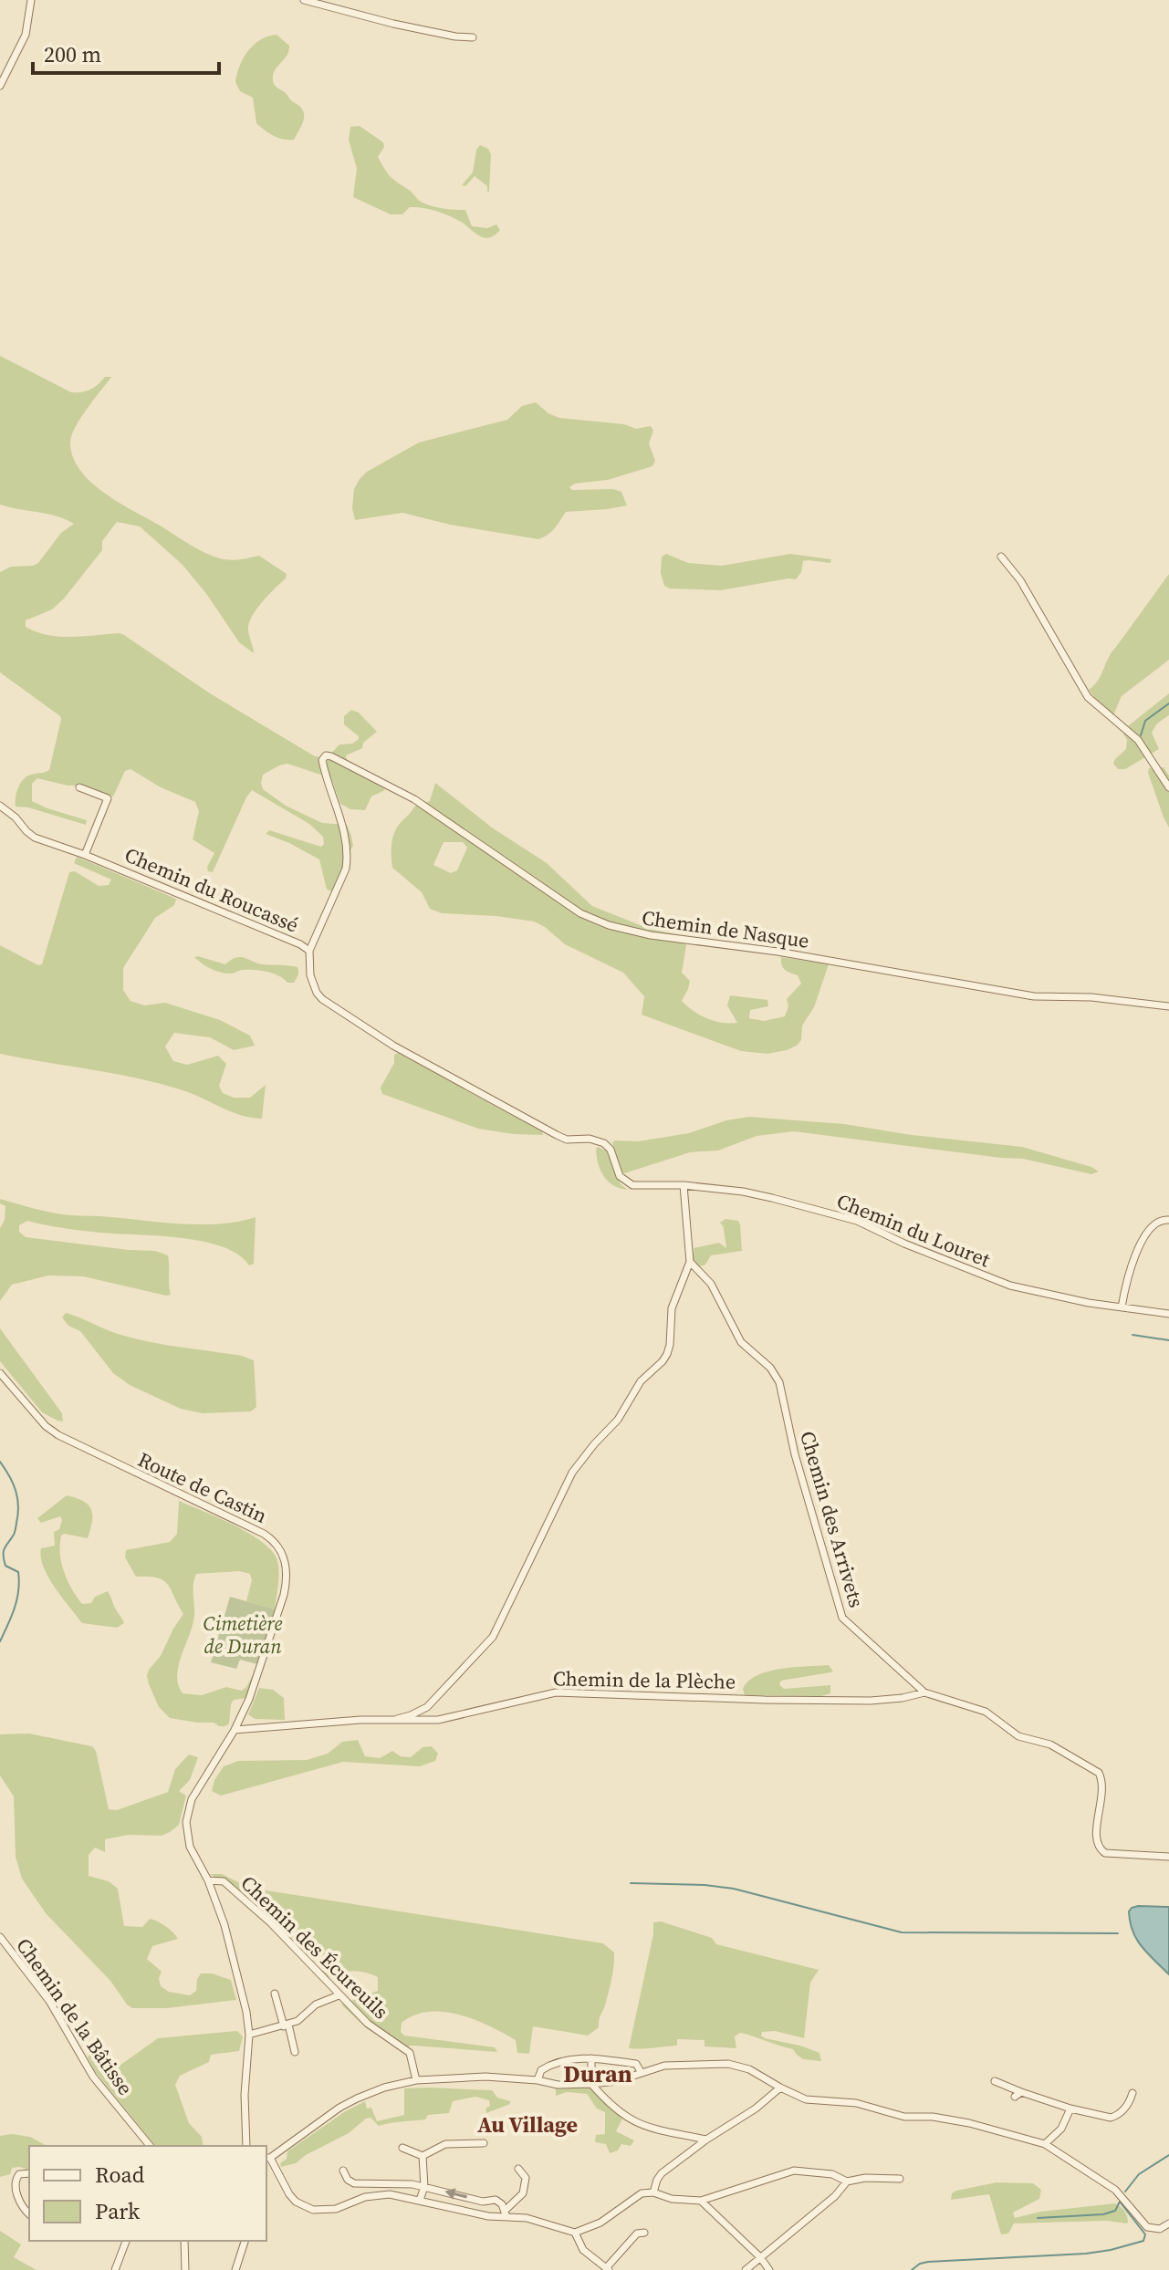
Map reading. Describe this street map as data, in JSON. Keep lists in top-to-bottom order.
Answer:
{
  "streets": {
    "street": [
      "Chemin du Roucassé",
      "Chemin de Nasque",
      "Chemin du Louret",
      "Route de Castin",
      "Chemin des Arrivets",
      "Chemin de la Plèche",
      "Chemin des Écureuils",
      "Chemin de la Bâtisse"
    ]
  },
  "crossings": [
    ["Chemin du Roucassé", "Chemin de Nasque"],
    ["Chemin du Roucassé", "Chemin du Louret"],
    ["Route de Castin", "Chemin de la Plèche"],
    ["Route de Castin", "Chemin des Écureuils"],
    ["Chemin des Arrivets", "Chemin de la Plèche"]
  ],
  "districts": ["Duran", "Au Village"],
  "parks": ["Cimetière de Duran"],
  "legend": ["Road", "Park"],
  "scale_bar": "200 m"
}
